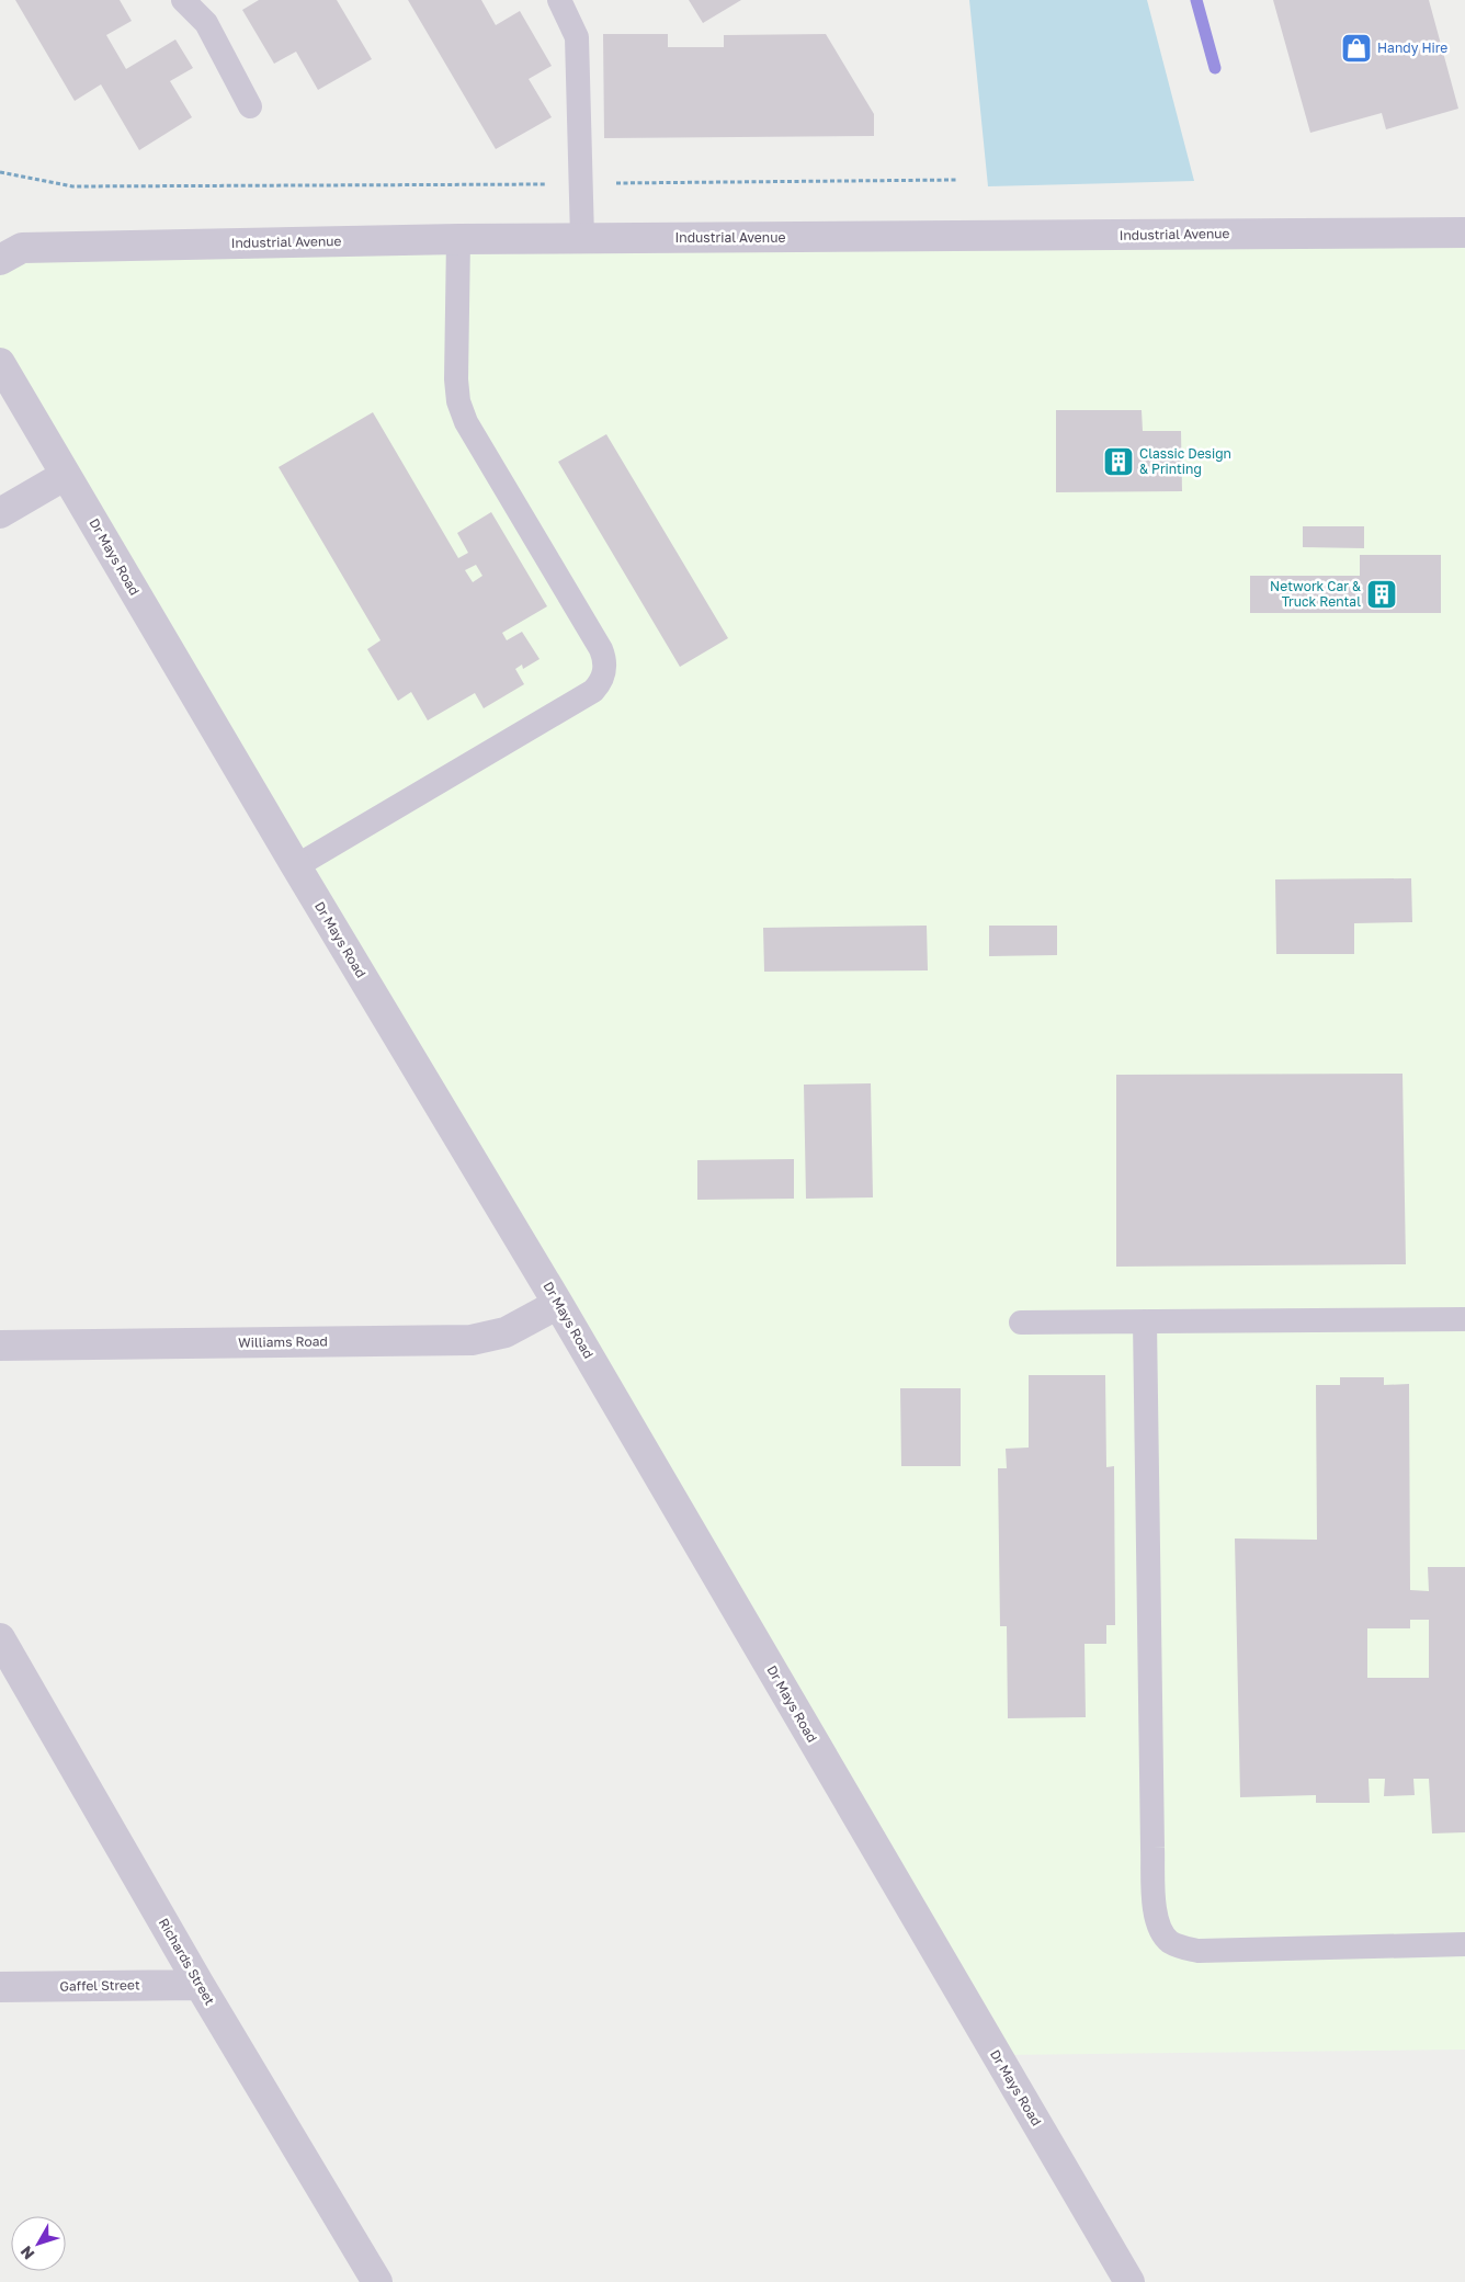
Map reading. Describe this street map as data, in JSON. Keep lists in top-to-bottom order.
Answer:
{
  "streets": {
    "street": [
      "Industrial Avenue",
      "Dr Mays Road",
      "Williams Road",
      "Richards Street",
      "Gaffel Street"
    ]
  },
  "crossings": [
    ["Dr Mays Road", "Williams Road"],
    ["Richards Street", "Gaffel Street"]
  ],
  "places": {
    "shop": ["Handy Hire"],
    "building": ["Classic Design & Printing", "Network Car & Truck Rental"]
  },
  "north": "bottom left"
}
